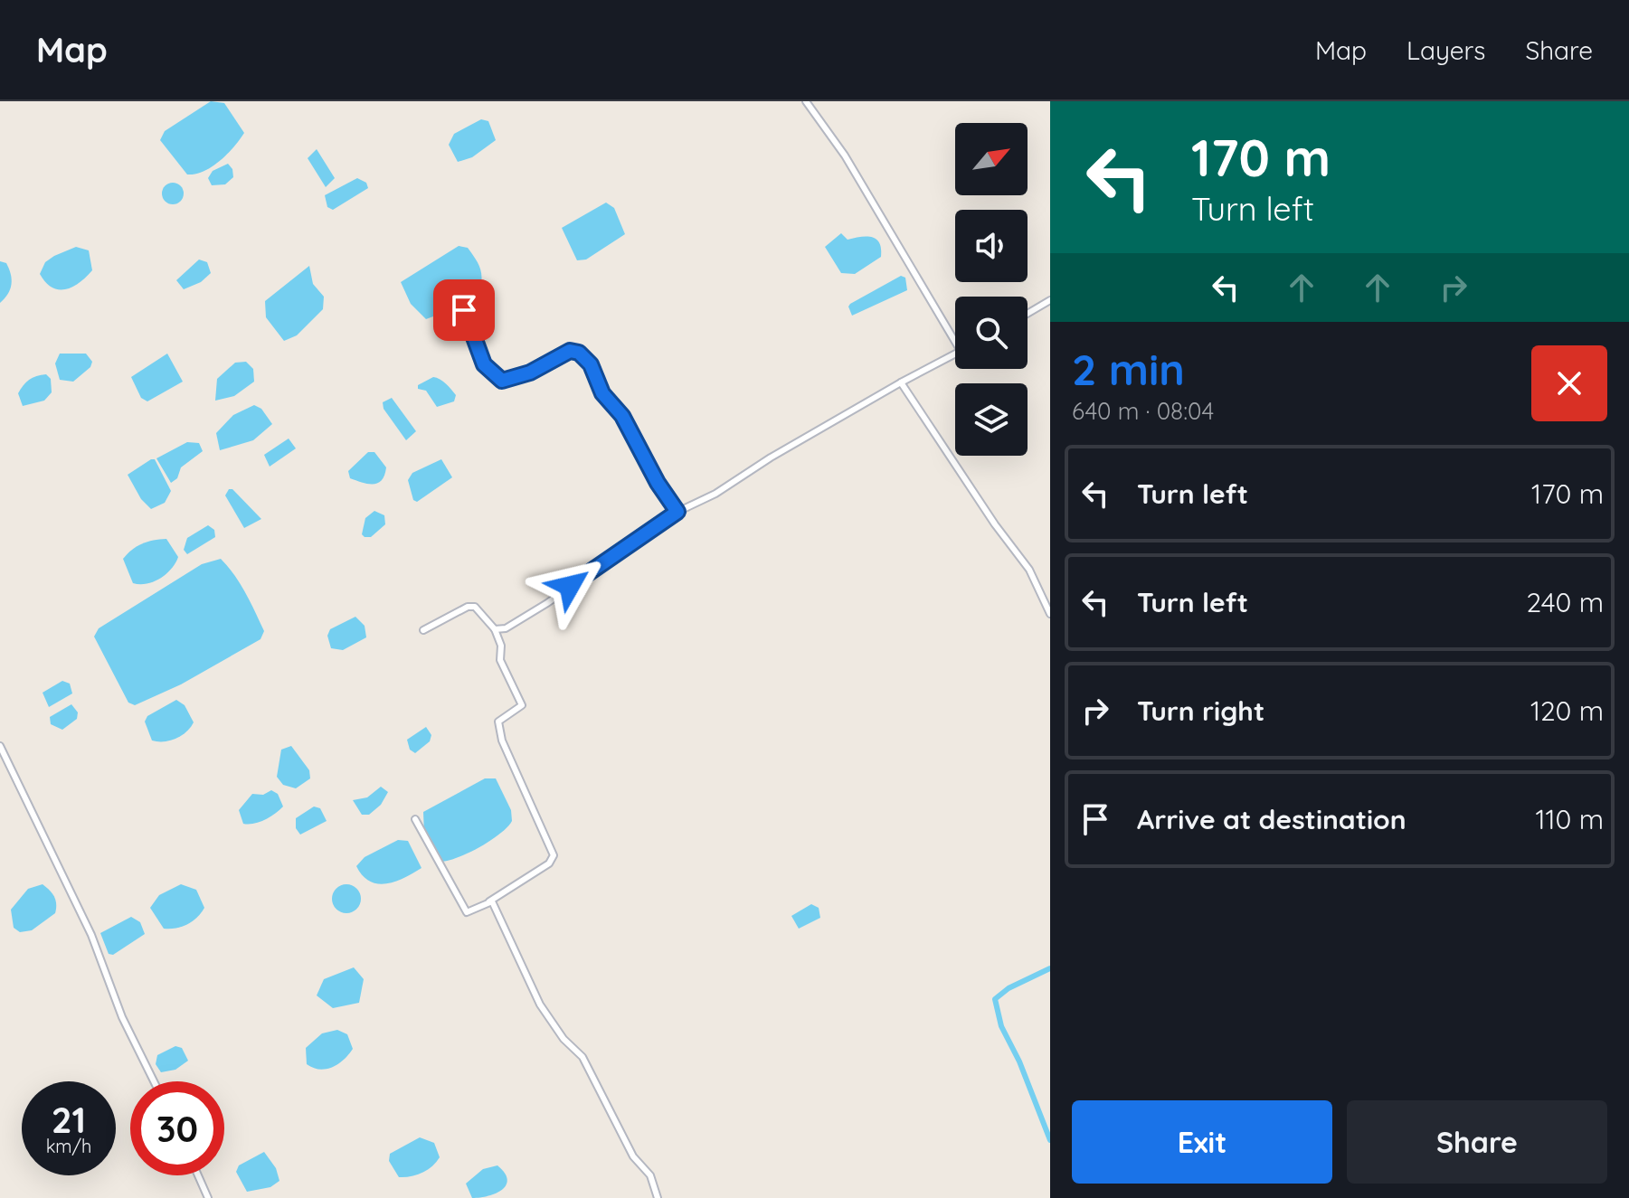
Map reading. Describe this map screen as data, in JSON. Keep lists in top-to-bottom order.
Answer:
{
  "north": "top right",
  "page": {
    "header": "Map",
    "nav": ["Map", "Layers", "Share"],
    "turn": ["170 m", "Turn left"],
    "heading": ["2 min", "640 m · 08:04"],
    "list": [
      {
        "name": "Turn left",
        "value": "170 m"
      },
      {
        "name": "Turn left",
        "value": "240 m"
      },
      {
        "name": "Turn right",
        "value": "120 m"
      },
      {
        "name": "Arrive at destination",
        "value": "110 m"
      }
    ],
    "speed": "21 km/h",
    "limit": "30",
    "buttons": ["Exit", "Share"]
  }
}
